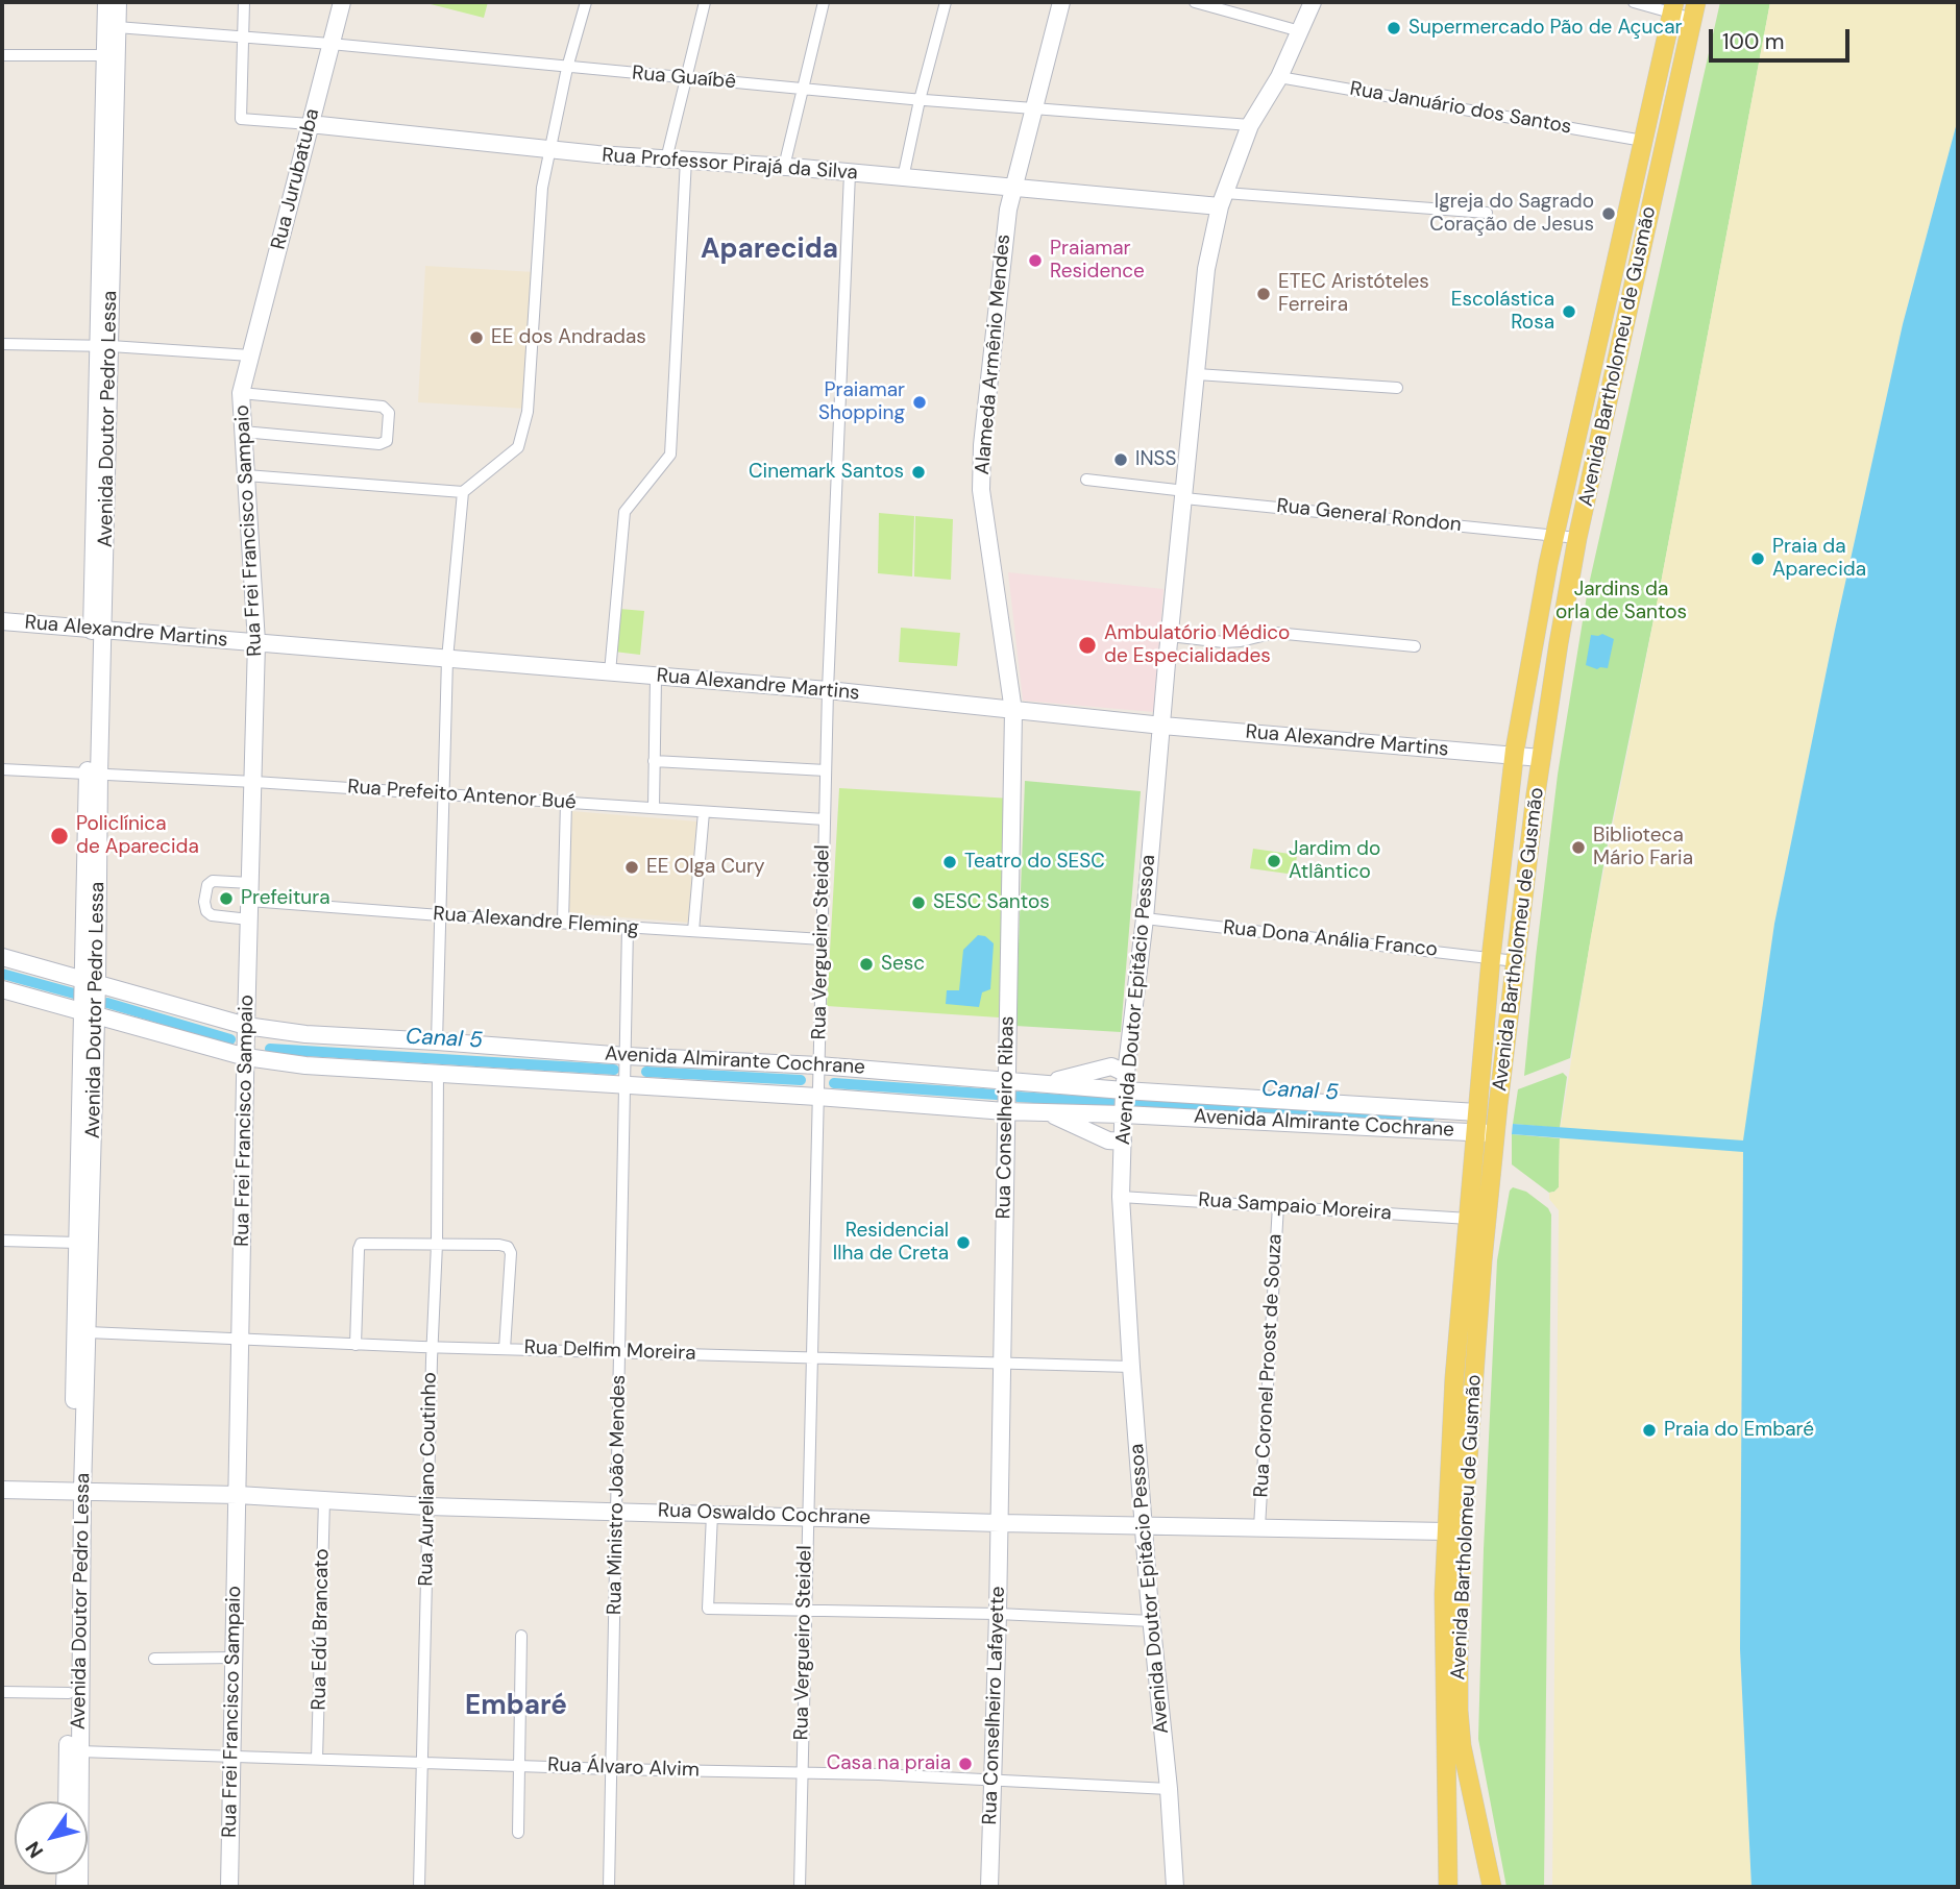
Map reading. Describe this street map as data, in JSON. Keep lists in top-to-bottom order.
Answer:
{
  "streets": {
    "main road": [
      "Rua Professor Pirajá da Silva",
      "Rua Jurubatuba",
      "Alameda Armênio Mendes",
      "Avenida Bartholomeu de Gusmão",
      "Avenida Doutor Pedro Lessa",
      "Rua Frei Francisco Sampaio",
      "Rua Alexandre Martins",
      "Avenida Doutor Epitácio Pessoa",
      "Avenida Almirante Cochrane",
      "Rua Conselheiro Ribas",
      "Rua Oswaldo Cochrane",
      "Rua Conselheiro Lafayette"
    ],
    "street": [
      "Rua Guaíbê",
      "Rua Januário dos Santos",
      "Rua General Rondon",
      "Rua Prefeito Antenor Bué",
      "Rua Alexandre Fleming",
      "Rua Dona Anália Franco",
      "Rua Vergueiro Steidel",
      "Rua Sampaio Moreira",
      "Rua Delfim Moreira",
      "Rua Coronel Proost de Souza",
      "Rua Aureliano Coutinho",
      "Rua Ministro João Mendes",
      "Rua Edú Brancato",
      "Rua Álvaro Alvim"
    ]
  },
  "crossings": [
    ["Rua Guaíbê", "Rua Professor Pirajá da Silva"],
    ["Rua Guaíbê", "Rua Jurubatuba"],
    ["Rua Guaíbê", "Alameda Armênio Mendes"],
    ["Rua Guaíbê", "Avenida Doutor Pedro Lessa"],
    ["Rua Guaíbê", "Avenida Doutor Epitácio Pessoa"],
    ["Rua Januário dos Santos", "Avenida Bartholomeu de Gusmão"],
    ["Rua Januário dos Santos", "Avenida Doutor Epitácio Pessoa"],
    ["Rua Professor Pirajá da Silva", "Rua Jurubatuba"],
    ["Rua Professor Pirajá da Silva", "Alameda Armênio Mendes"],
    ["Rua Professor Pirajá da Silva", "Rua Vergueiro Steidel"],
    ["Rua Professor Pirajá da Silva", "Avenida Doutor Epitácio Pessoa"],
    ["Rua Jurubatuba", "Rua Frei Francisco Sampaio"],
    ["Alameda Armênio Mendes", "Rua Alexandre Martins"],
    ["Alameda Armênio Mendes", "Rua Conselheiro Ribas"],
    ["Avenida Bartholomeu de Gusmão", "Rua General Rondon"],
    ["Avenida Bartholomeu de Gusmão", "Rua Alexandre Martins"],
    ["Avenida Bartholomeu de Gusmão", "Rua Dona Anália Franco"],
    ["Avenida Bartholomeu de Gusmão", "Avenida Almirante Cochrane"],
    ["Avenida Bartholomeu de Gusmão", "Rua Sampaio Moreira"],
    ["Avenida Bartholomeu de Gusmão", "Rua Oswaldo Cochrane"],
    ["Avenida Doutor Pedro Lessa", "Rua Alexandre Martins"],
    ["Avenida Doutor Pedro Lessa", "Rua Prefeito Antenor Bué"],
    ["Avenida Doutor Pedro Lessa", "Avenida Almirante Cochrane"],
    ["Avenida Doutor Pedro Lessa", "Rua Delfim Moreira"],
    ["Avenida Doutor Pedro Lessa", "Rua Oswaldo Cochrane"],
    ["Avenida Doutor Pedro Lessa", "Rua Álvaro Alvim"],
    ["Rua General Rondon", "Avenida Doutor Epitácio Pessoa"],
    ["Rua Frei Francisco Sampaio", "Rua Alexandre Martins"],
    ["Rua Frei Francisco Sampaio", "Rua Prefeito Antenor Bué"],
    ["Rua Frei Francisco Sampaio", "Rua Alexandre Fleming"],
    ["Rua Frei Francisco Sampaio", "Avenida Almirante Cochrane"],
    ["Rua Frei Francisco Sampaio", "Rua Delfim Moreira"],
    ["Rua Frei Francisco Sampaio", "Rua Oswaldo Cochrane"],
    ["Rua Frei Francisco Sampaio", "Rua Álvaro Alvim"],
    ["Rua Alexandre Martins", "Rua Vergueiro Steidel"],
    ["Rua Alexandre Martins", "Avenida Doutor Epitácio Pessoa"],
    ["Rua Alexandre Martins", "Rua Conselheiro Ribas"],
    ["Rua Prefeito Antenor Bué", "Rua Vergueiro Steidel"],
    ["Rua Alexandre Fleming", "Rua Vergueiro Steidel"],
    ["Rua Alexandre Fleming", "Rua Ministro João Mendes"],
    ["Rua Dona Anália Franco", "Avenida Doutor Epitácio Pessoa"],
    ["Rua Vergueiro Steidel", "Avenida Almirante Cochrane"],
    ["Rua Vergueiro Steidel", "Rua Delfim Moreira"],
    ["Rua Vergueiro Steidel", "Rua Oswaldo Cochrane"],
    ["Rua Vergueiro Steidel", "Rua Álvaro Alvim"],
    ["Avenida Doutor Epitácio Pessoa", "Avenida Almirante Cochrane"],
    ["Avenida Doutor Epitácio Pessoa", "Rua Sampaio Moreira"],
    ["Avenida Doutor Epitácio Pessoa", "Rua Delfim Moreira"],
    ["Avenida Doutor Epitácio Pessoa", "Rua Oswaldo Cochrane"],
    ["Avenida Doutor Epitácio Pessoa", "Rua Álvaro Alvim"],
    ["Avenida Almirante Cochrane", "Rua Conselheiro Ribas"],
    ["Avenida Almirante Cochrane", "Rua Aureliano Coutinho"],
    ["Avenida Almirante Cochrane", "Rua Ministro João Mendes"],
    ["Rua Conselheiro Ribas", "Rua Delfim Moreira"],
    ["Rua Conselheiro Ribas", "Rua Oswaldo Cochrane"],
    ["Rua Conselheiro Ribas", "Rua Conselheiro Lafayette"],
    ["Rua Sampaio Moreira", "Rua Coronel Proost de Souza"],
    ["Rua Delfim Moreira", "Rua Aureliano Coutinho"],
    ["Rua Delfim Moreira", "Rua Ministro João Mendes"],
    ["Rua Coronel Proost de Souza", "Rua Oswaldo Cochrane"],
    ["Rua Aureliano Coutinho", "Rua Oswaldo Cochrane"],
    ["Rua Aureliano Coutinho", "Rua Álvaro Alvim"],
    ["Rua Ministro João Mendes", "Rua Oswaldo Cochrane"],
    ["Rua Ministro João Mendes", "Rua Álvaro Alvim"],
    ["Rua Oswaldo Cochrane", "Rua Edú Brancato"],
    ["Rua Oswaldo Cochrane", "Rua Conselheiro Lafayette"],
    ["Rua Edú Brancato", "Rua Álvaro Alvim"],
    ["Rua Conselheiro Lafayette", "Rua Álvaro Alvim"]
  ],
  "districts": ["Aparecida", "Embaré"],
  "water": ["Canal 5"],
  "parks": ["Jardins da orla de Santos"],
  "places": [
    "Supermercado Pão de Açucar",
    "Igreja do Sagrado Coração de Jesus",
    "Praiamar Residence",
    "ETEC Aristóteles Ferreira",
    "Escolástica Rosa",
    "EE dos Andradas",
    "Praiamar Shopping",
    "INSS",
    "Cinemark Santos",
    "Praia da Aparecida",
    "Ambulatório Médico de Especialidades",
    "Policlínica de Aparecida",
    "Biblioteca Mário Faria",
    "Jardim do Atlântico",
    "Teatro do SESC",
    "EE Olga Cury",
    "Prefeitura",
    "SESC Santos",
    "Sesc",
    "Residencial Ilha de Creta",
    "Praia do Embaré",
    "Casa na praia"
  ],
  "scale_bar": "100 m",
  "north": "bottom left"
}
